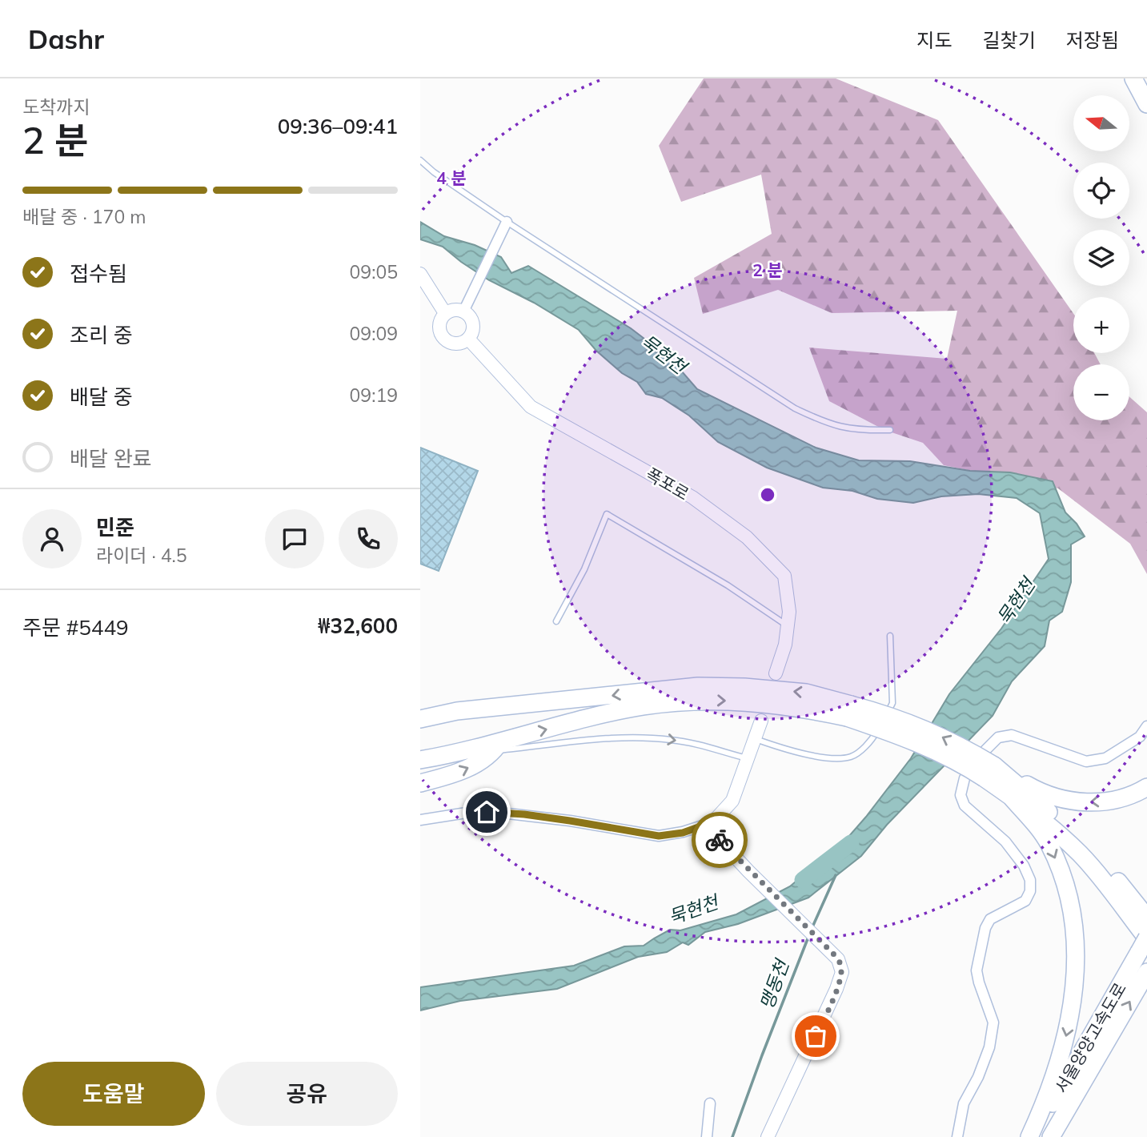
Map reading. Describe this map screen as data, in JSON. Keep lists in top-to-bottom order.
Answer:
{
  "streets": {
    "highway": ["서울양양고속도로"],
    "main road": ["폭포로"]
  },
  "water": ["묵현천", "맹동천"],
  "north": "left",
  "page": {
    "header": "Dashr",
    "nav": ["지도", "길찾기", "저장됨"],
    "heading": ["2 분", "도착까지", "09:36–09:41"],
    "panel": [
      "민준",
      "라이더 · 4.5",
      "주문 #5449",
      "₩32,600"
    ],
    "map_buttons": ["+", "−"],
    "bar": "배달 중 · 170 m",
    "list": [
      ["접수됨", "09:05"],
      ["조리 중", "09:09"],
      ["배달 중", "09:19"],
      "배달 완료"
    ],
    "buttons": ["도움말", "공유"]
  },
  "rings": ["4 분", "2 분"]
}
